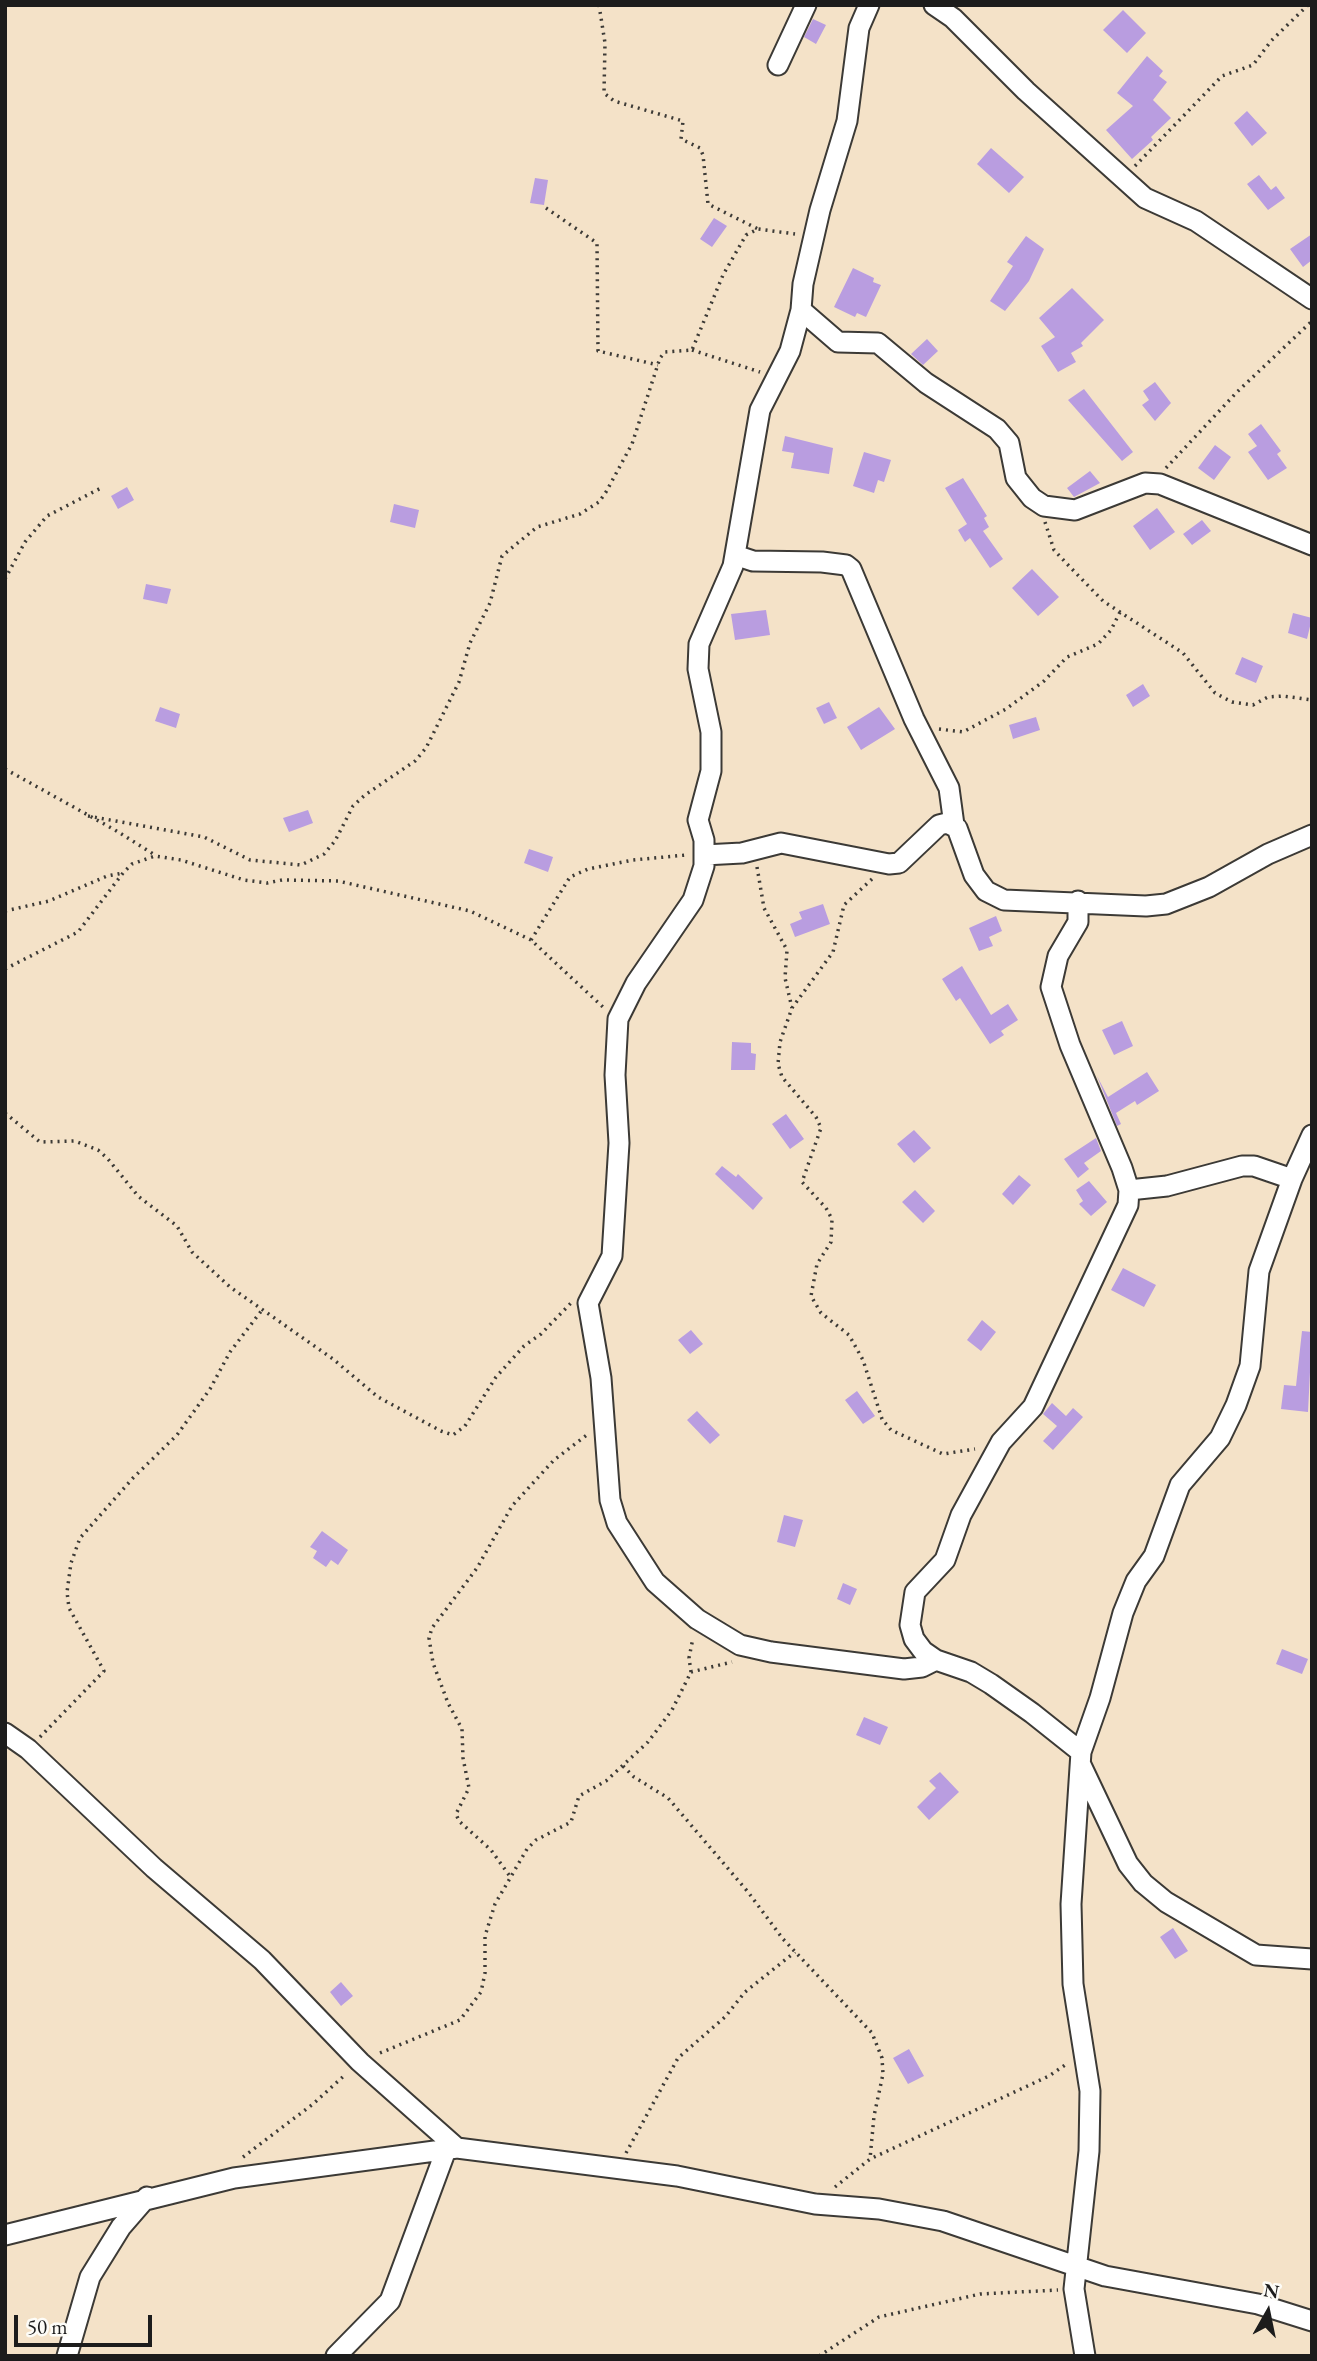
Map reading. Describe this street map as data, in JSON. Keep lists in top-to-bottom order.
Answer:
{
  "scale_bar": "50 m",
  "north": "top"
}
